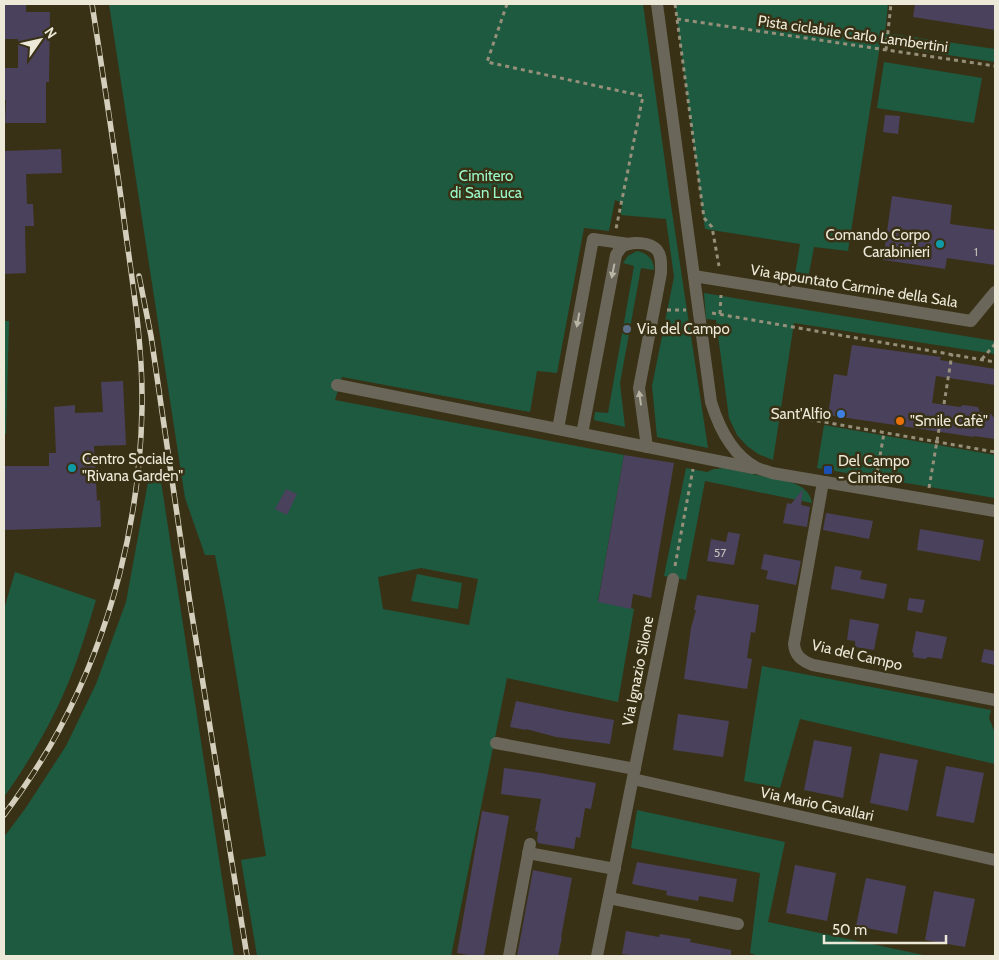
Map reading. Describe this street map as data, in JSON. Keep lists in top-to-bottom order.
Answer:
{
  "streets": {
    "street": [
      "Via appuntato Carmine della Sala",
      "Via del Campo",
      "Via Ignazio Silone",
      "Via Mario Cavallari"
    ],
    "path": ["Pista ciclabile Carlo Lambertini"]
  },
  "crossings": [
    ["Via Ignazio Silone", "Via Mario Cavallari"]
  ],
  "parks": ["Cimitero di San Luca"],
  "places": {
    "other": [
      "Comando Corpo Carabinieri",
      "Via del Campo",
      "Sant'Alfio",
      "\"Smile Cafè\"",
      "Centro Sociale \"Rivana Garden\""
    ],
    "transit": ["Del Campo - Cimitero"]
  },
  "house_numbers": ["1", "57"],
  "scale_bar": "50 m",
  "north": "top right"
}
